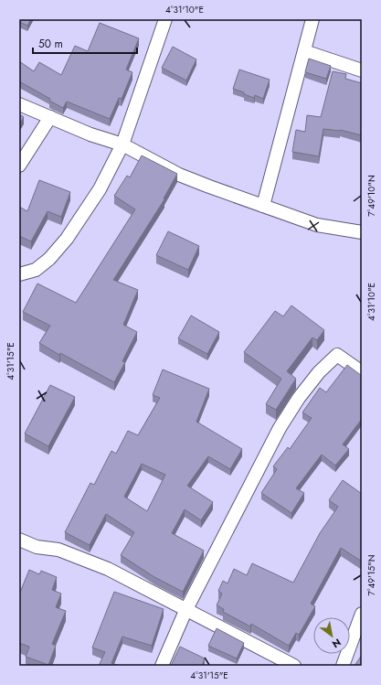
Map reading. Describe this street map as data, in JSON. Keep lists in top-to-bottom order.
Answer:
{
  "scale_bar": "50 m",
  "north": "bottom right",
  "coordinates": [
    "4°31'10\"E",
    "7°49'10\"N",
    "4°31'15\"E",
    "7°49'15\"N"
  ]
}
